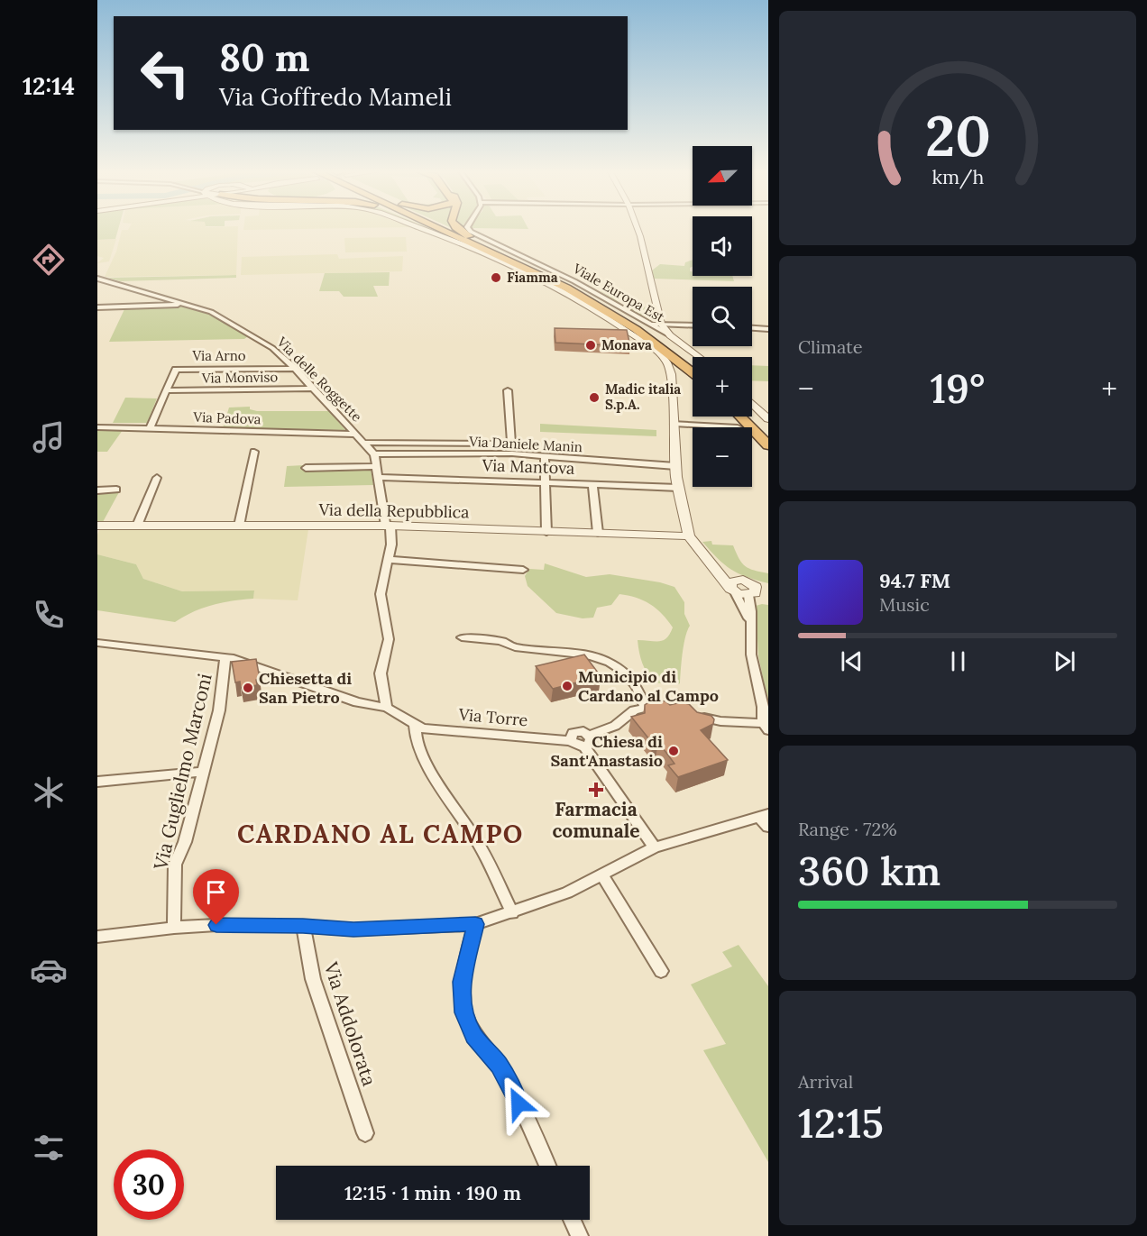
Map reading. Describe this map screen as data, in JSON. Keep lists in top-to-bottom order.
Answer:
{
  "streets": {
    "street": [
      "Viale Europa Est",
      "Via Arno",
      "Via Monviso",
      "Via delle Roggette",
      "Via Padova",
      "Via Daniele Manin",
      "Via Mantova",
      "Via della Repubblica",
      "Via Torre",
      "Via Guglielmo Marconi",
      "Via Addolorata"
    ]
  },
  "crossings": [
    ["Via Arno", "Via Monviso"],
    ["Via Arno", "Via delle Roggette"],
    ["Via Arno", "Via Padova"],
    ["Via Monviso", "Via delle Roggette"],
    ["Via delle Roggette", "Via Padova"],
    ["Via delle Roggette", "Via Daniele Manin"],
    ["Via delle Roggette", "Via Mantova"],
    ["Via delle Roggette", "Via della Repubblica"]
  ],
  "districts": ["CARDANO AL CAMPO"],
  "places": {
    "other": [
      "Fiamma",
      "Monava",
      "Madic italia S.p.A.",
      "Municipio di Cardano al Campo",
      "Chiesetta di San Pietro",
      "Chiesa di Sant'Anastasio"
    ],
    "health": ["Farmacia comunale"]
  },
  "north": "bottom left",
  "page": {
    "tabs": "12:14",
    "turn": ["80 m", "Via Goffredo Mameli"],
    "map_buttons": ["+", "−"],
    "tile": [
      "Climate",
      ["Range · 72%", "360 km"],
      ["Arrival", "12:15"]
    ],
    "heat": ["−", "19°", "+"],
    "song": ["94.7 FM", "Music"],
    "limit": "30",
    "trip": "12:15 · 1 min · 190 m",
    "gauge": ["20", "km/h"]
  }
}
